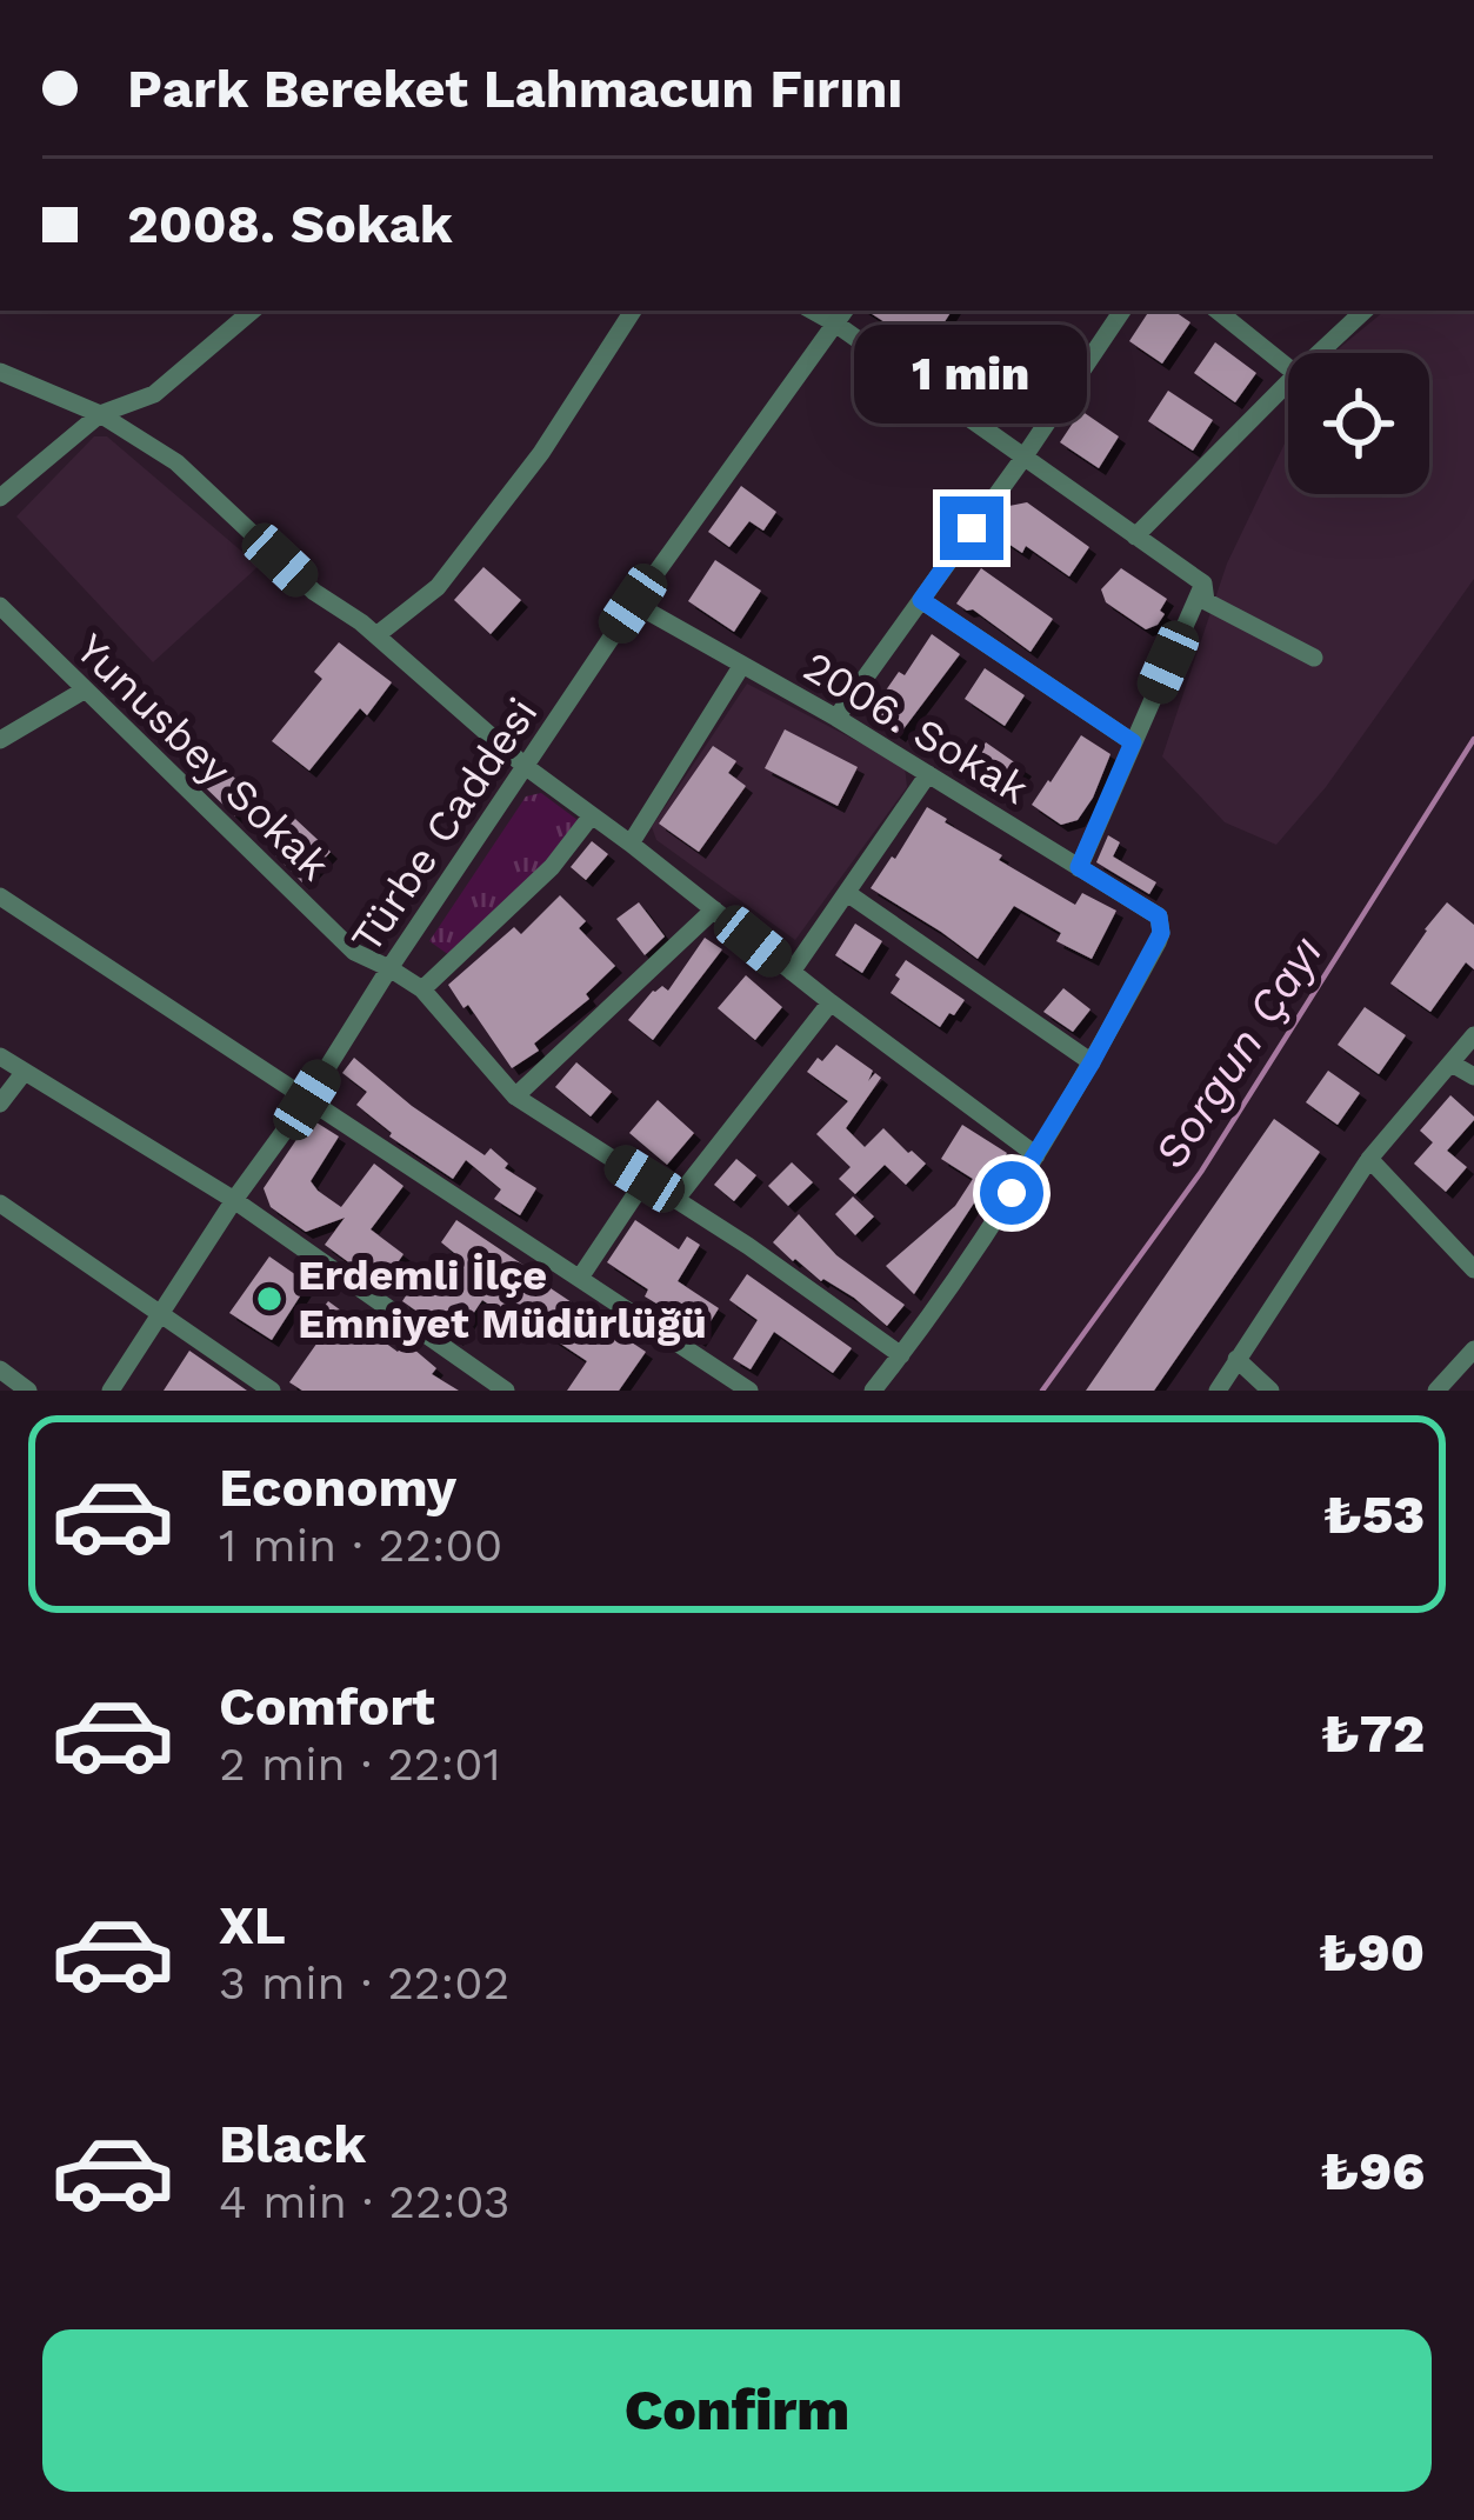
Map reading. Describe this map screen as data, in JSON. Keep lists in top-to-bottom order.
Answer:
{
  "streets": {
    "street": ["2006. Sokak", "Yunusbey Sokak", "Türbe Caddesi"]
  },
  "crossings": [
    ["2006. Sokak", "Türbe Caddesi"],
    ["Yunusbey Sokak", "Türbe Caddesi"]
  ],
  "water": ["Sorgun Çayı"],
  "places": ["Erdemli İlçe Emniyet Müdürlüğü"],
  "page": {
    "banner": ["Park Bereket Lahmacun Fırını", "2008. Sokak"],
    "bubble": "1 min",
    "list": [
      {
        "name": "Economy",
        "note": "1 min · 22:00",
        "value": "₺53"
      },
      {
        "name": "Comfort",
        "note": "2 min · 22:01",
        "value": "₺72"
      },
      {
        "name": "XL",
        "note": "3 min · 22:02",
        "value": "₺90"
      },
      {
        "name": "Black",
        "note": "4 min · 22:03",
        "value": "₺96"
      }
    ],
    "buttons": "Confirm"
  }
}
